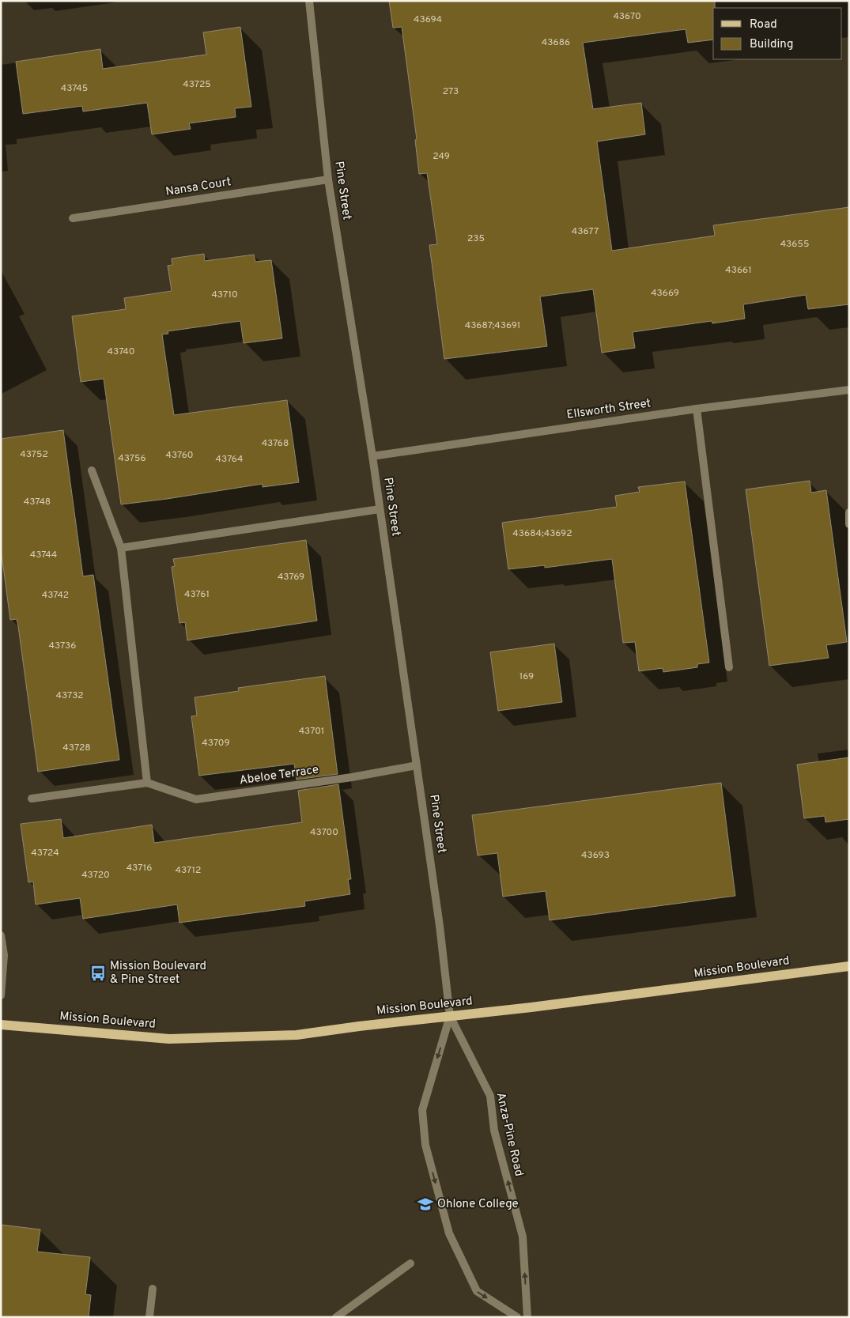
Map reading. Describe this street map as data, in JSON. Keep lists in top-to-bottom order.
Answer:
{
  "streets": {
    "main road": ["Mission Boulevard"],
    "street": [
      "Nansa Court",
      "Pine Street",
      "Ellsworth Street",
      "Abeloe Terrace",
      "Anza-Pine Road"
    ]
  },
  "crossings": [
    ["Nansa Court", "Pine Street"],
    ["Pine Street", "Ellsworth Street"],
    ["Pine Street", "Abeloe Terrace"],
    ["Pine Street", "Mission Boulevard"],
    ["Pine Street", "Anza-Pine Road"],
    ["Mission Boulevard", "Anza-Pine Road"]
  ],
  "places": {
    "bus stop": ["Mission Boulevard & Pine Street"],
    "school or university": ["Ohlone College"]
  },
  "house_numbers": [
    "43670",
    "43694",
    "43686",
    "43725",
    "43745",
    "273",
    "249",
    "43677",
    "235",
    "43655",
    "43661",
    "43669",
    "43710",
    "43687;43691",
    "43740",
    "43768",
    "43752",
    "43760",
    "43756",
    "43764",
    "43748",
    "43684;43692",
    "43744",
    "43769",
    "43761",
    "43742",
    "43736",
    "169",
    "43732",
    "43701",
    "43709",
    "43728",
    "43700",
    "43724",
    "43693",
    "43716",
    "43712",
    "43720"
  ],
  "legend": ["Road", "Building"]
}
